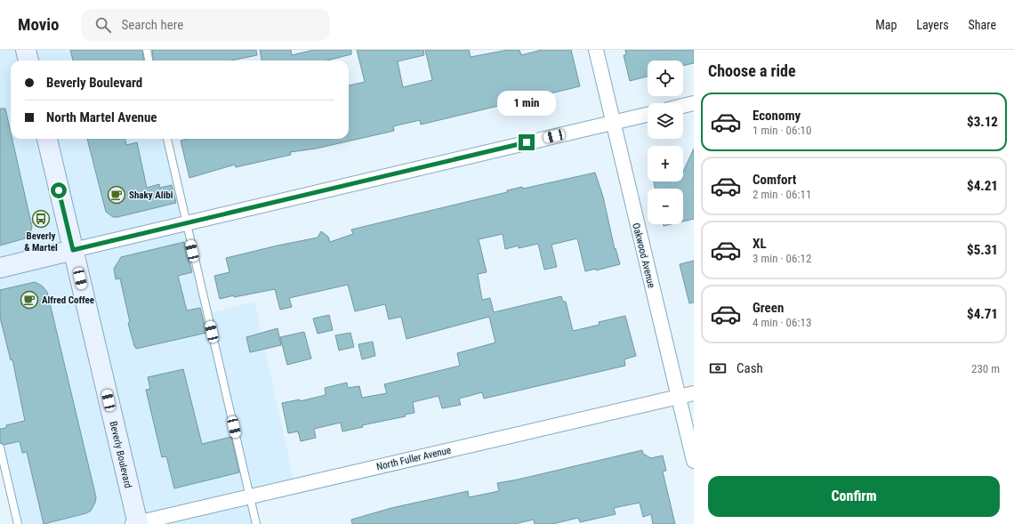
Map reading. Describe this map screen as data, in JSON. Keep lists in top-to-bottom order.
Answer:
{
  "streets": {
    "main road": ["Beverly Boulevard"],
    "street": ["Oakwood Avenue", "North Fuller Avenue"]
  },
  "crossings": [
    ["Oakwood Avenue", "North Fuller Avenue"],
    ["Beverly Boulevard", "North Fuller Avenue"]
  ],
  "places": {
    "cafe": ["Shaky Alibi", "Alfred Coffee"],
    "bus stop": ["Beverly & Martel"]
  },
  "page": {
    "header": "Movio",
    "search": "Search here",
    "nav": ["Map", "Layers", "Share"],
    "heading": "Choose a ride",
    "map_buttons": ["+", "−"],
    "banner": ["Beverly Boulevard", "North Martel Avenue"],
    "bubble": "1 min",
    "list": [
      {
        "name": "Economy",
        "note": "1 min · 06:10",
        "value": "$3.12"
      },
      {
        "name": "Comfort",
        "note": "2 min · 06:11",
        "value": "$4.21"
      },
      {
        "name": "XL",
        "note": "3 min · 06:12",
        "value": "$5.31"
      },
      {
        "name": "Green",
        "note": "4 min · 06:13",
        "value": "$4.71"
      }
    ],
    "pay": ["Cash", "230 m"],
    "buttons": "Confirm"
  }
}
